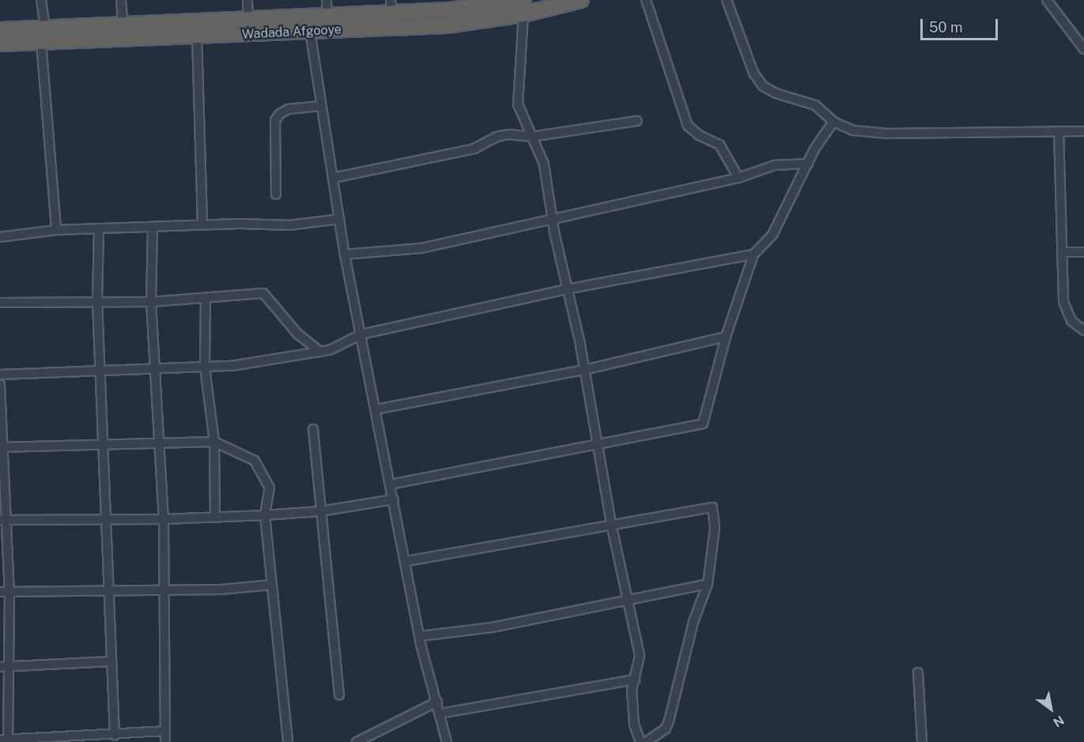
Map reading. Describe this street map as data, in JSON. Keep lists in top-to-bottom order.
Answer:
{
  "streets": {
    "highway": ["Wadada Afgooye"]
  },
  "scale_bar": "50 m",
  "north": "bottom right"
}
